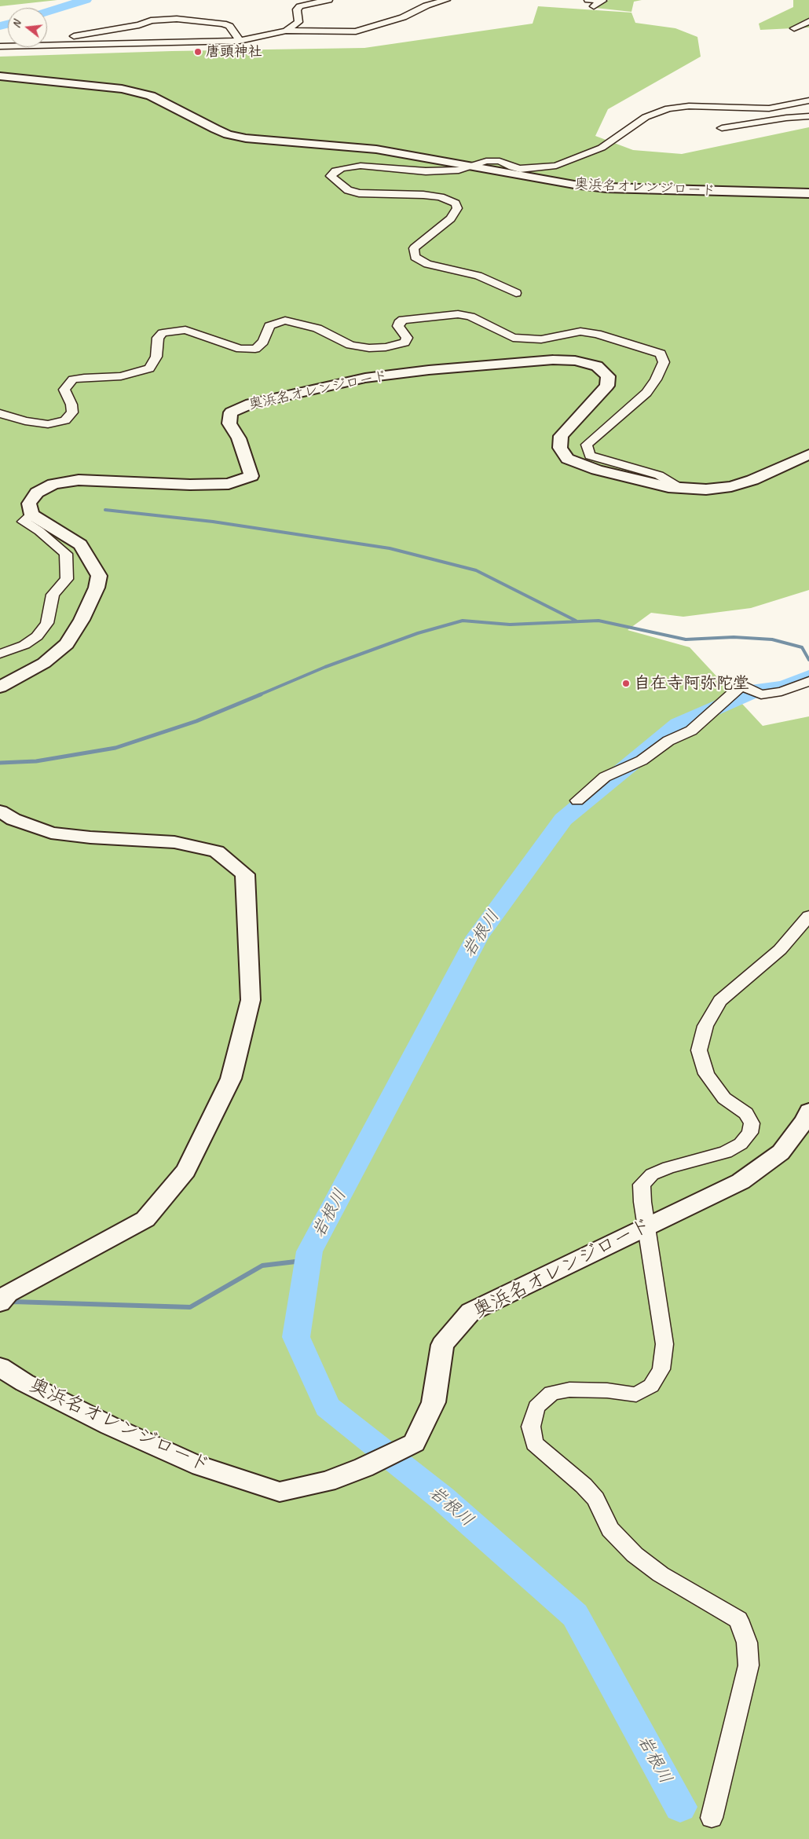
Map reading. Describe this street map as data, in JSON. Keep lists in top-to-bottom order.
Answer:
{
  "streets": {
    "street": ["奥浜名オレンジロード"]
  },
  "water": ["岩根川"],
  "places": ["唐頭神社", "自在寺阿弥陀堂"],
  "north": "left"
}
